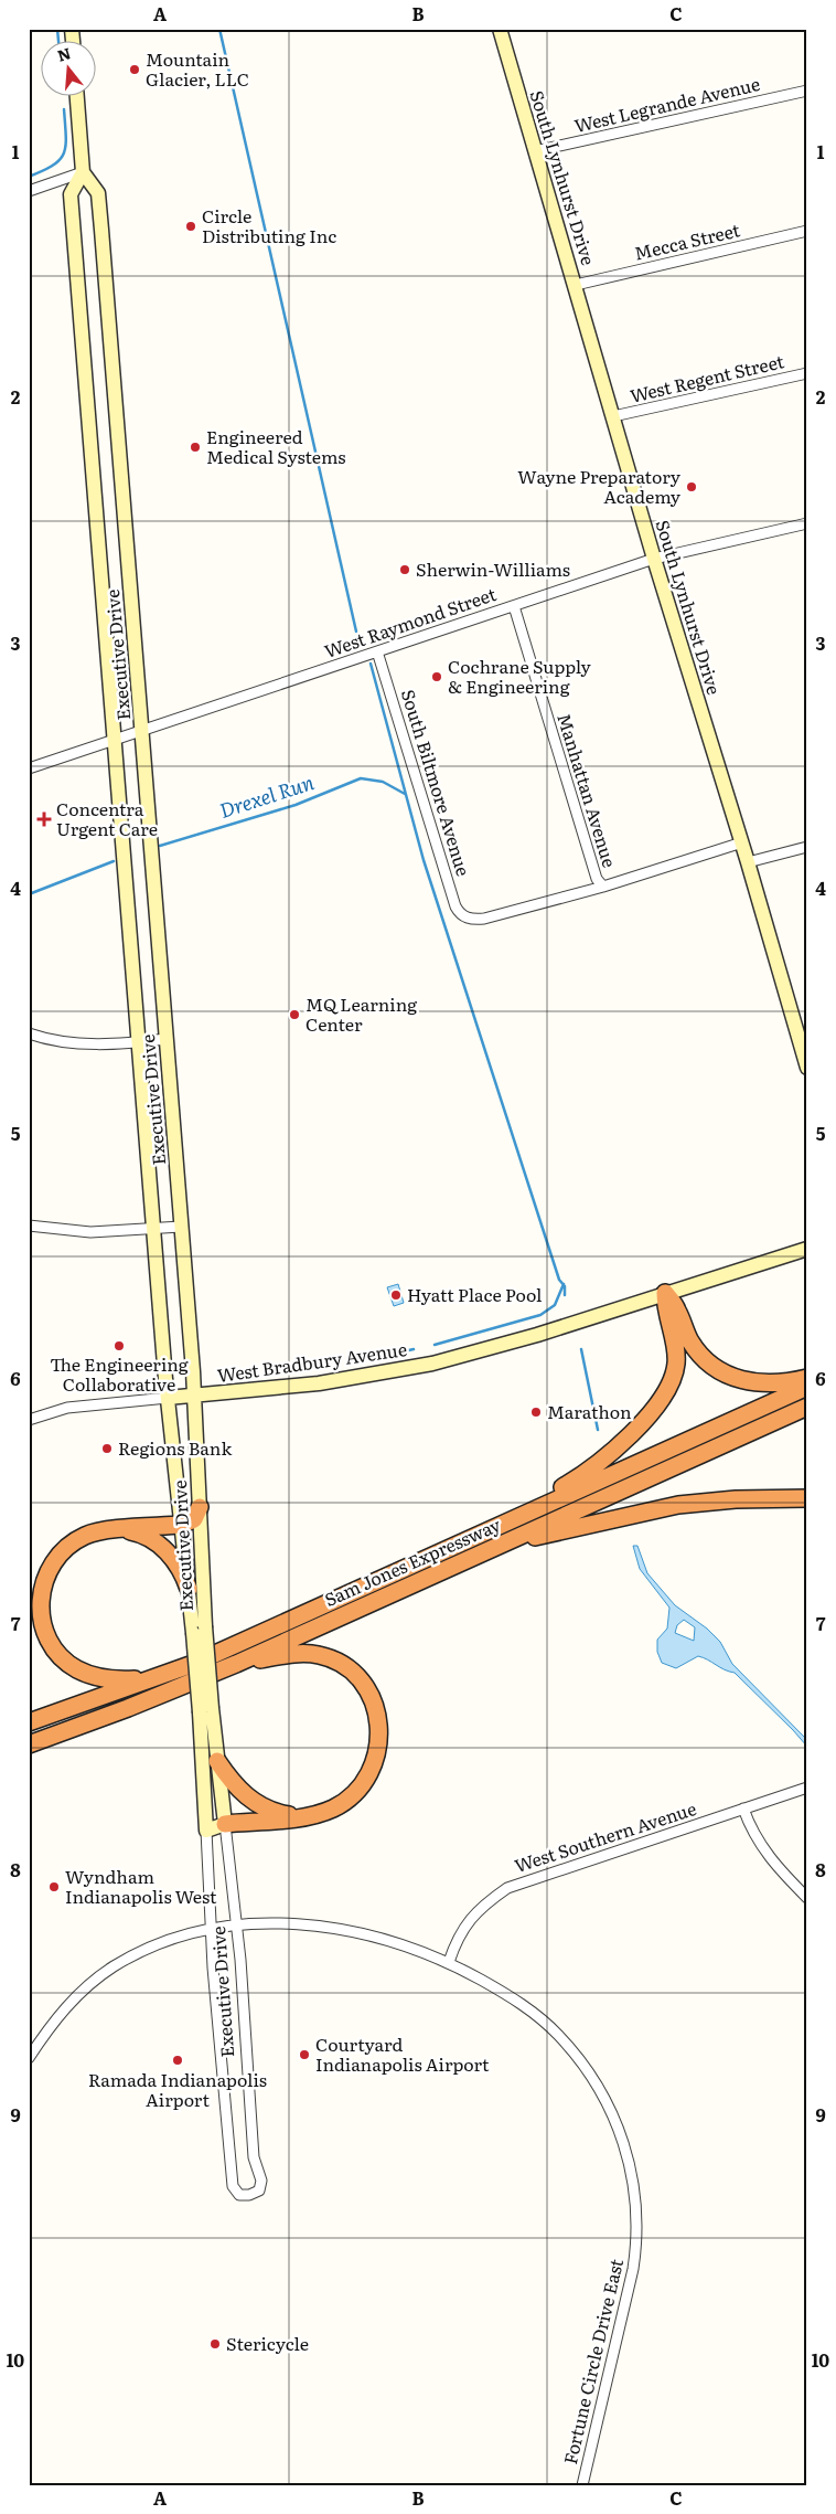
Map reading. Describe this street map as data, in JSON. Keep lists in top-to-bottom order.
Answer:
{
  "streets": {
    "highway": ["Sam Jones Expressway"],
    "street": [
      "West Legrande Avenue",
      "South Lynhurst Drive",
      "Mecca Street",
      "West Regent Street",
      "West Raymond Street",
      "Executive Drive",
      "South Biltmore Avenue",
      "Manhattan Avenue",
      "West Bradbury Avenue",
      "West Southern Avenue",
      "Fortune Circle Drive East"
    ]
  },
  "crossings": [
    ["West Legrande Avenue", "South Lynhurst Drive"],
    ["South Lynhurst Drive", "Mecca Street"],
    ["South Lynhurst Drive", "West Regent Street"],
    ["South Lynhurst Drive", "West Raymond Street"],
    ["West Raymond Street", "Executive Drive"],
    ["West Raymond Street", "South Biltmore Avenue"],
    ["West Raymond Street", "Manhattan Avenue"],
    ["Executive Drive", "West Bradbury Avenue"],
    ["Executive Drive", "Fortune Circle Drive East"],
    ["South Biltmore Avenue", "Manhattan Avenue"],
    ["West Southern Avenue", "Fortune Circle Drive East"]
  ],
  "water": ["Drexel Run"],
  "places": {
    "other": [
      "Mountain Glacier, LLC",
      "Circle Distributing Inc",
      "Engineered Medical Systems",
      "Wayne Preparatory Academy",
      "Sherwin-Williams",
      "Cochrane Supply & Engineering",
      "MQ Learning Center",
      "Hyatt Place Pool",
      "The Engineering Collaborative",
      "Marathon",
      "Regions Bank",
      "Wyndham Indianapolis West",
      "Courtyard Indianapolis Airport",
      "Ramada Indianapolis Airport",
      "Stericycle"
    ],
    "health": ["Concentra Urgent Care"]
  },
  "north": "top",
  "grid": {
    "columns": ["A", "B", "C"],
    "rows": [
      "1",
      "2",
      "3",
      "4",
      "5",
      "6",
      "7",
      "8",
      "9",
      "10"
    ]
  }
}
